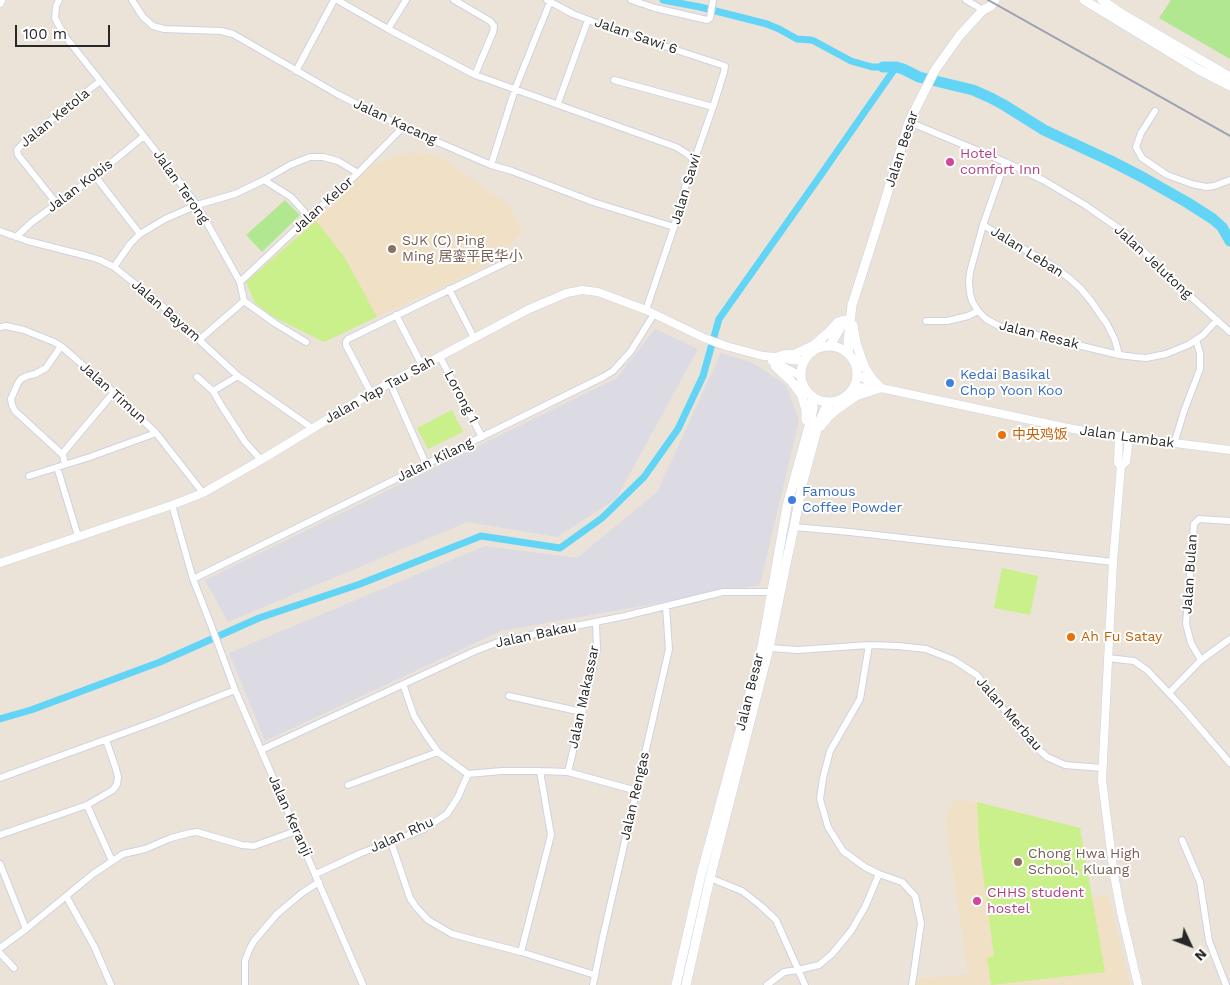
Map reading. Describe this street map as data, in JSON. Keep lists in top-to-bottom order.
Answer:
{
  "streets": {
    "main road": ["Jalan Besar"],
    "street": [
      "Jalan Sawi 6",
      "Jalan Ketola",
      "Jalan Kacang",
      "Jalan Kobis",
      "Jalan Terong",
      "Jalan Sawi",
      "Jalan Kelor",
      "Jalan Leban",
      "Jalan Jelutong",
      "Jalan Bayam",
      "Jalan Resak",
      "Jalan Yap Tau Sah",
      "Jalan Timun",
      "Lorong 1",
      "Jalan Lambak",
      "Jalan Kilang",
      "Jalan Bulan",
      "Jalan Bakau",
      "Jalan Makassar",
      "Jalan Merbau",
      "Jalan Rengas",
      "Jalan Keranji",
      "Jalan Rhu"
    ]
  },
  "crossings": [
    ["Jalan Sawi 6", "Jalan Sawi"],
    ["Jalan Ketola", "Jalan Kobis"],
    ["Jalan Ketola", "Jalan Terong"],
    ["Jalan Kacang", "Jalan Sawi"],
    ["Jalan Kacang", "Jalan Kelor"],
    ["Jalan Besar", "Jalan Jelutong"],
    ["Jalan Besar", "Jalan Yap Tau Sah"],
    ["Jalan Besar", "Jalan Bakau"],
    ["Jalan Besar", "Jalan Merbau"],
    ["Jalan Kobis", "Jalan Terong"],
    ["Jalan Kobis", "Jalan Bayam"],
    ["Jalan Terong", "Jalan Kelor"],
    ["Jalan Sawi", "Jalan Yap Tau Sah"],
    ["Jalan Leban", "Jalan Resak"],
    ["Jalan Jelutong", "Jalan Resak"],
    ["Jalan Bayam", "Jalan Yap Tau Sah"],
    ["Jalan Yap Tau Sah", "Jalan Timun"],
    ["Jalan Yap Tau Sah", "Lorong 1"],
    ["Jalan Yap Tau Sah", "Jalan Kilang"],
    ["Lorong 1", "Jalan Kilang"],
    ["Jalan Kilang", "Jalan Keranji"],
    ["Jalan Bakau", "Jalan Makassar"],
    ["Jalan Bakau", "Jalan Rengas"],
    ["Jalan Bakau", "Jalan Keranji"],
    ["Jalan Keranji", "Jalan Rhu"]
  ],
  "places": [
    "Hotel comfort Inn",
    "SJK (C) Ping Ming 居銮平民华小",
    "Kedai Basikal Chop Yoon Koo",
    "中央鸡饭",
    "Famous Coffee Powder",
    "Ah Fu Satay",
    "Chong Hwa High School, Kluang",
    "CHHS student hostel"
  ],
  "scale_bar": "100 m",
  "north": "bottom right"
}
